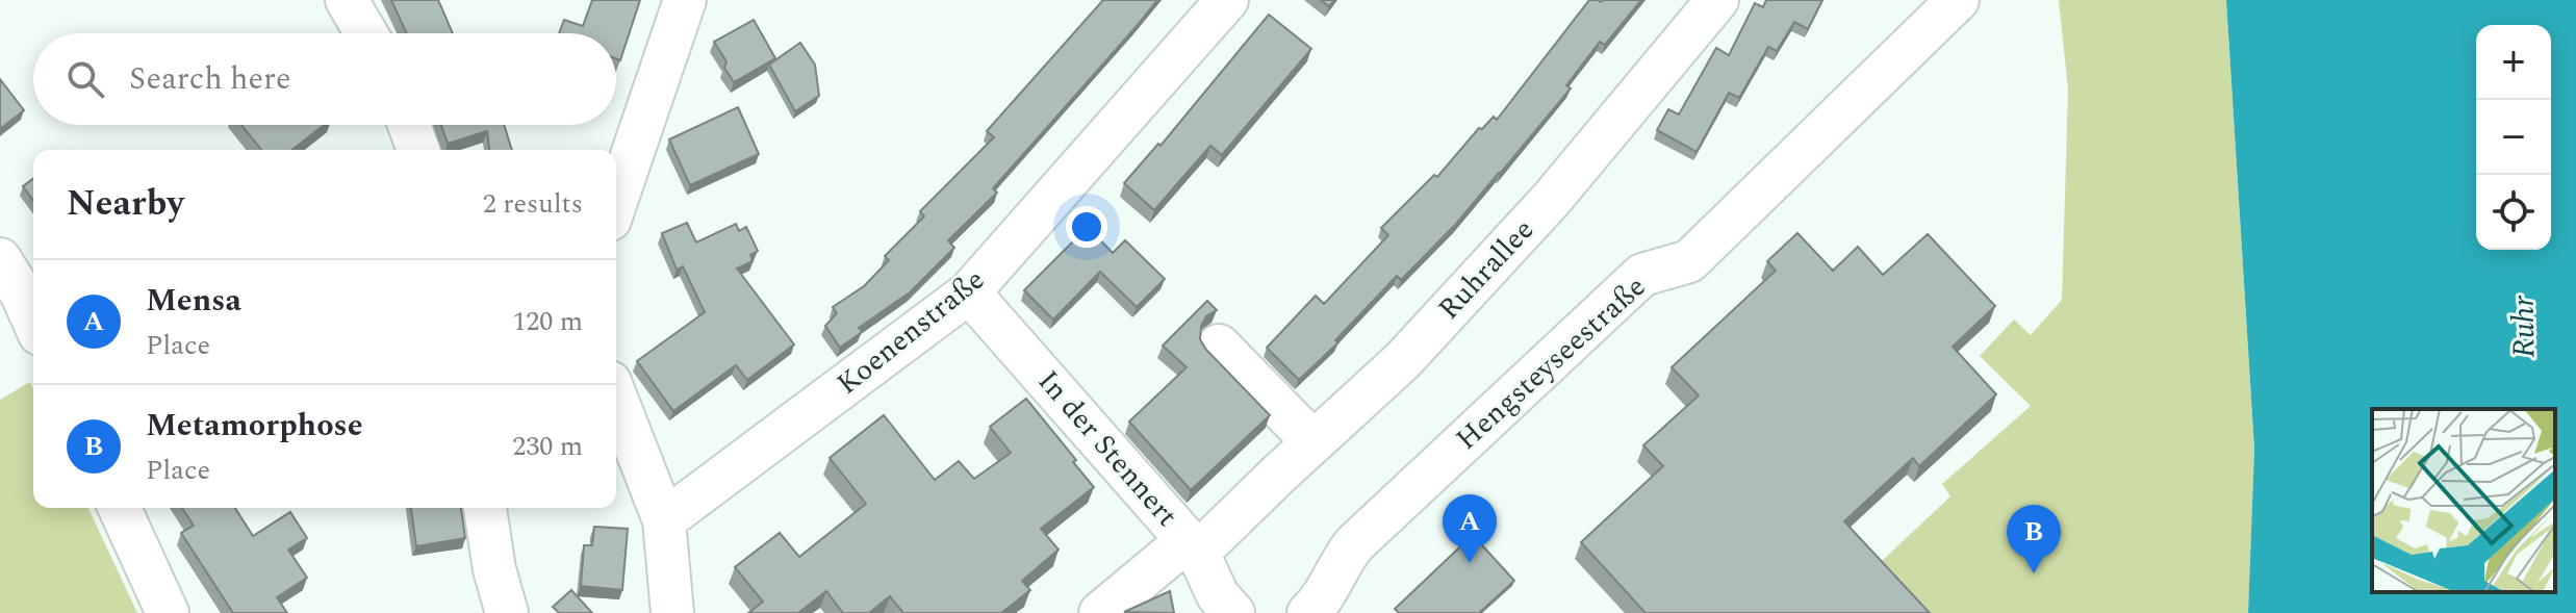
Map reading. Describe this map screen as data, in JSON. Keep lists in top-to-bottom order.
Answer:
{
  "streets": {
    "street": [
      "Ruhrallee",
      "Koenenstraße",
      "Hengsteyseestraße",
      "In der Stennert"
    ]
  },
  "crossings": [
    ["Ruhrallee", "In der Stennert"],
    ["Koenenstraße", "In der Stennert"]
  ],
  "water": ["Ruhr"],
  "page": {
    "map_buttons": ["+", "−"],
    "search": "Search here",
    "heading": ["Nearby", "2 results"],
    "list": [
      {
        "mark": "A",
        "name": "Mensa",
        "note": "Place",
        "value": "120 m"
      },
      {
        "mark": "B",
        "name": "Metamorphose",
        "note": "Place",
        "value": "230 m"
      }
    ],
    "pins": ["A", "B"]
  }
}
